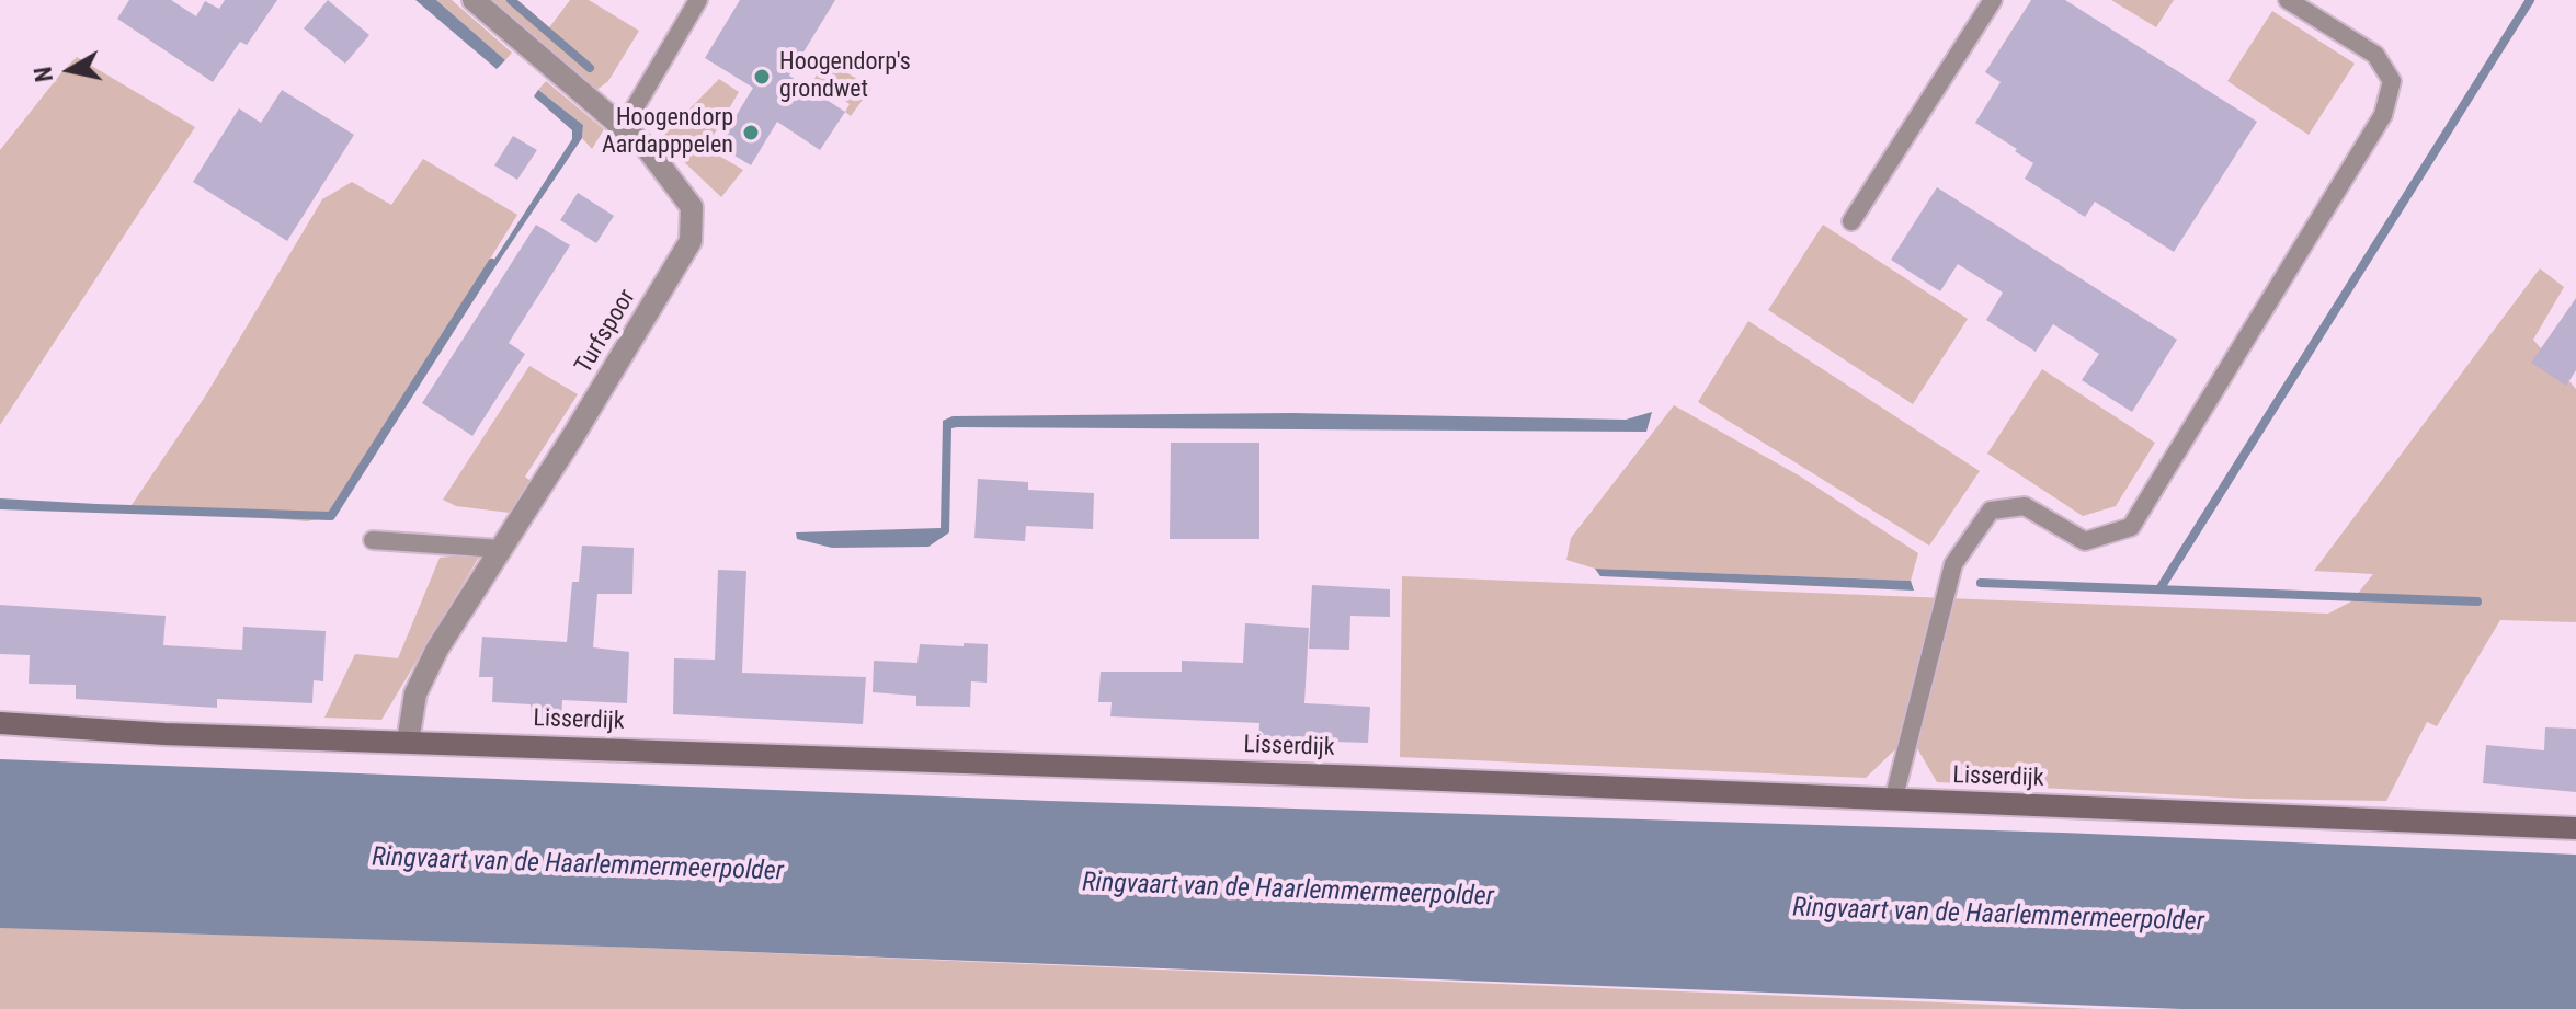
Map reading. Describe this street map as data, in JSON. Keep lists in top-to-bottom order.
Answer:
{
  "streets": {
    "street": ["Turfspoor", "Lisserdijk"]
  },
  "crossings": [
    ["Turfspoor", "Lisserdijk"]
  ],
  "water": ["Ringvaart van de Haarlemmermeerpolder"],
  "places": ["Hoogendorp's grondwet", "Hoogendorp Aardapppelen"],
  "north": "left"
}
